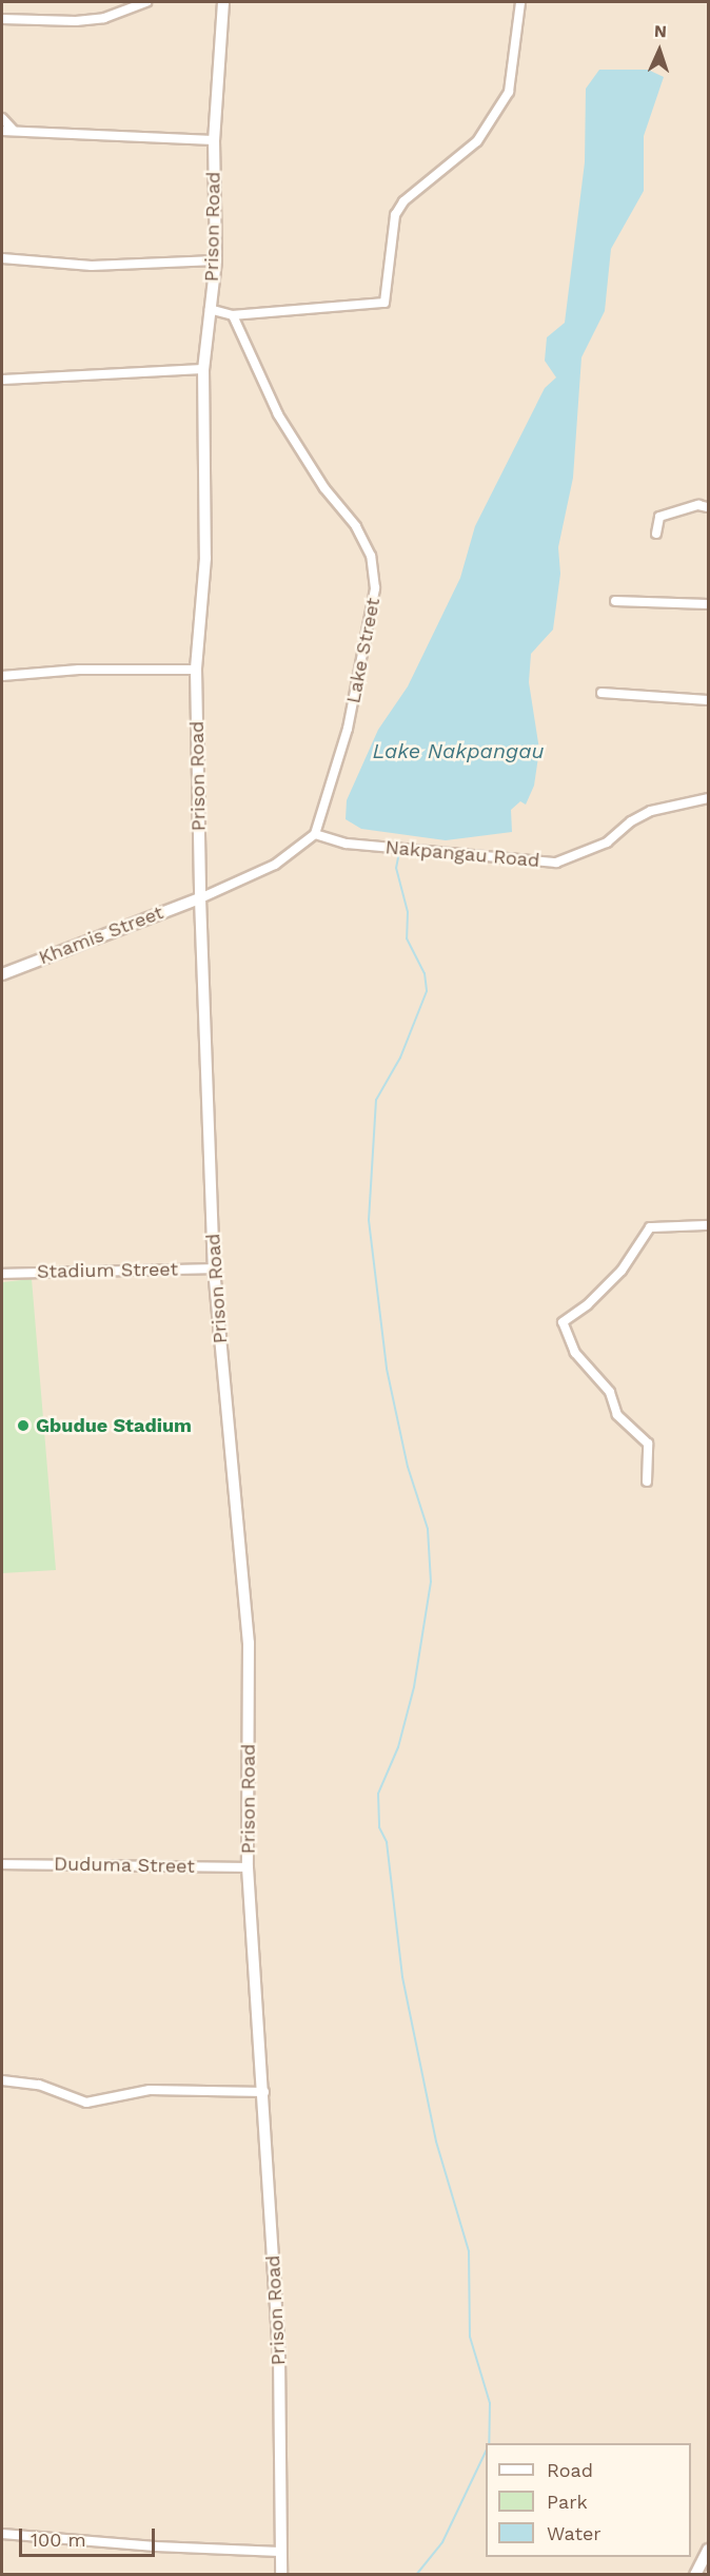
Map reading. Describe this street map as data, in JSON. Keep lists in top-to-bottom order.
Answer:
{
  "streets": {
    "street": [
      "Prison Road",
      "Lake Street",
      "Nakpangau Road",
      "Khamis Street",
      "Stadium Street",
      "Duduma Street"
    ]
  },
  "crossings": [
    ["Prison Road", "Khamis Street"],
    ["Prison Road", "Stadium Street"],
    ["Prison Road", "Duduma Street"],
    ["Lake Street", "Nakpangau Road"]
  ],
  "water": ["Lake Nakpangau"],
  "places": ["Gbudue Stadium"],
  "legend": ["Road", "Park", "Water"],
  "scale_bar": "100 m",
  "north": "top"
}
